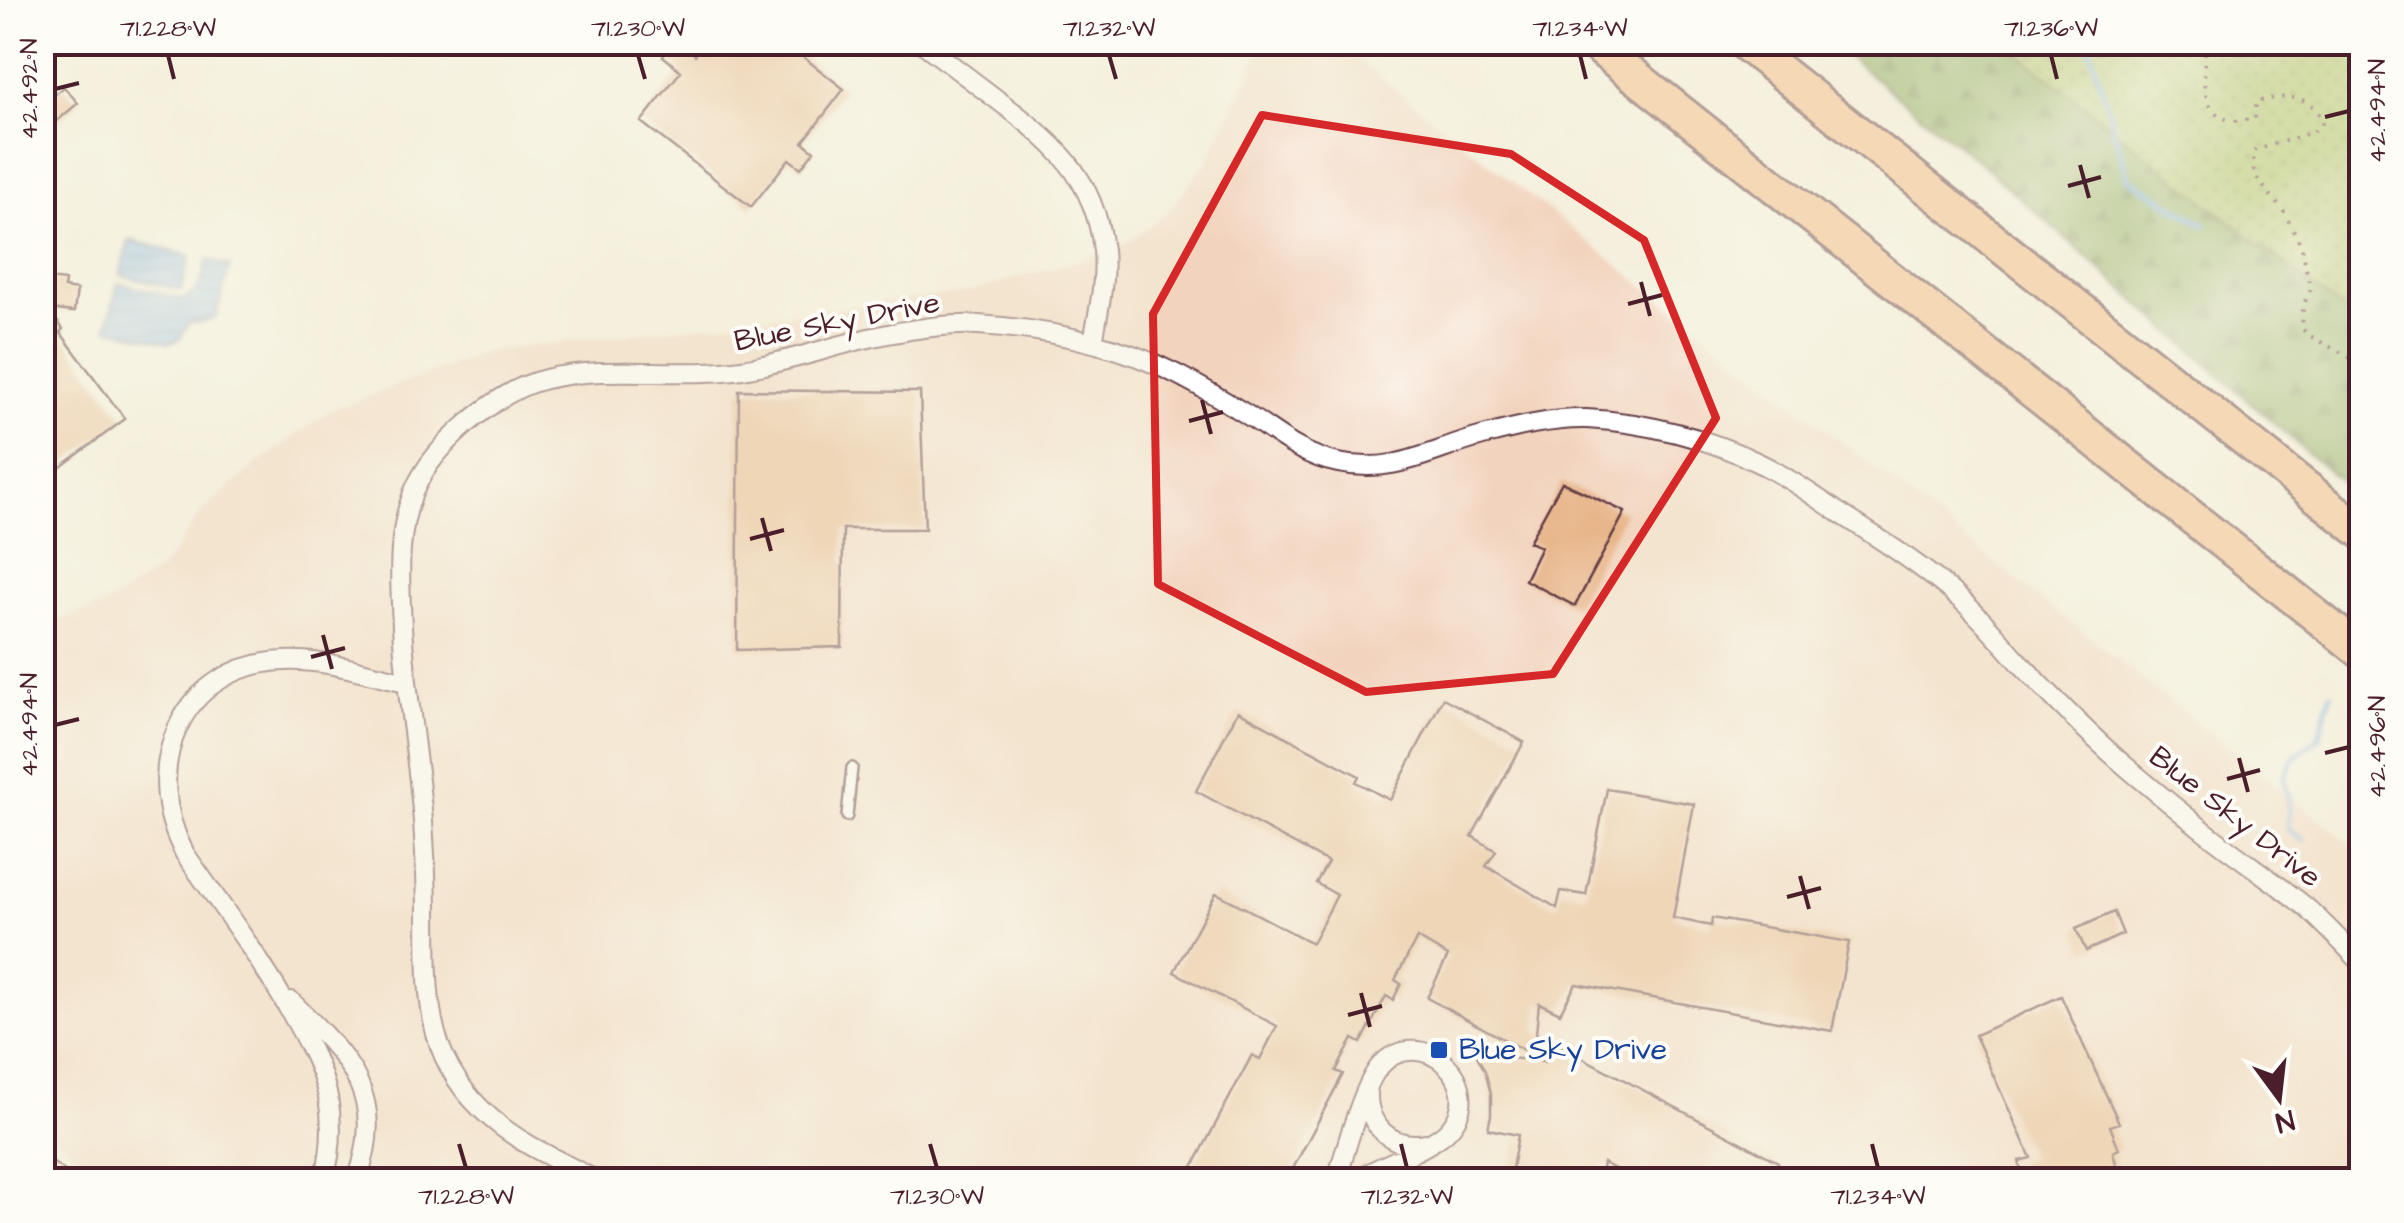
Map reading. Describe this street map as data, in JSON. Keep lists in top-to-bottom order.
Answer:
{
  "streets": {
    "street": ["Blue Sky Drive"]
  },
  "places": {
    "transit": ["Blue Sky Drive"]
  },
  "north": "bottom",
  "coordinates": [
    "71.228°W",
    "71.230°W",
    "71.232°W",
    "71.234°W",
    "71.236°W",
    "42.492°N",
    "42.494°N",
    "42.496°N"
  ]
}
